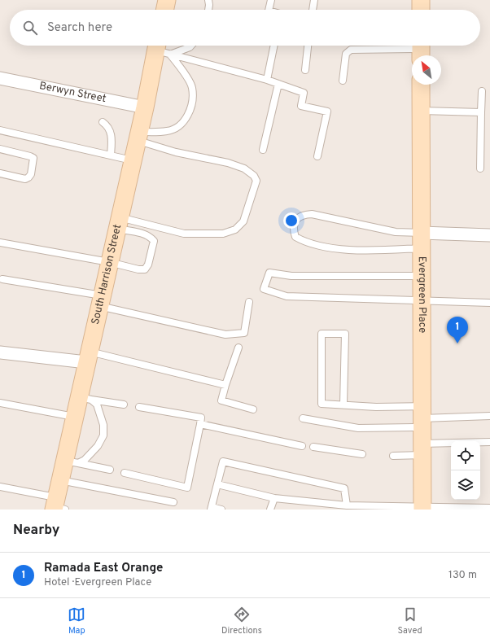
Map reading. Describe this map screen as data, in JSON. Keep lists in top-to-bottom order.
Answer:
{
  "streets": {
    "main road": ["South Harrison Street", "Evergreen Place"],
    "street": ["Berwyn Street"]
  },
  "crossings": [
    ["Berwyn Street", "South Harrison Street"]
  ],
  "north": "top left",
  "page": {
    "search": "Search here",
    "pins": "1",
    "heading": "Nearby",
    "list": [
      {
        "mark": "1",
        "name": "Ramada East Orange",
        "note": "Hotel · Evergreen Place",
        "value": "130 m"
      }
    ],
    "nav": ["Map", "Directions", "Saved"]
  }
}
